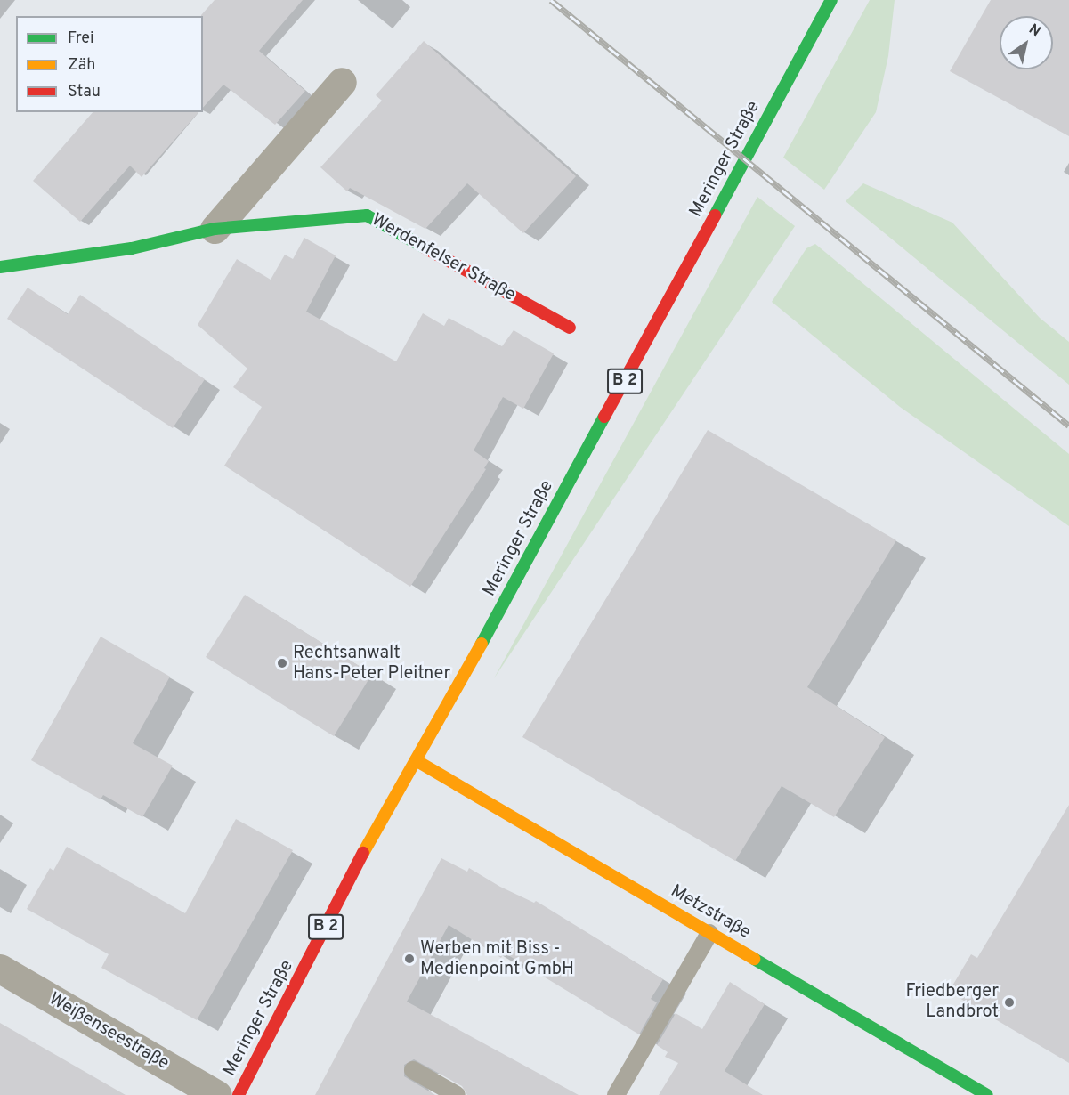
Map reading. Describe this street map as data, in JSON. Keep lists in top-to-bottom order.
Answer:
{
  "streets": {
    "street": [
      "Meringer Straße",
      "Werdenfelser Straße",
      "B 2",
      "Metzstraße",
      "Weißenseestraße"
    ]
  },
  "crossings": [
    ["Meringer Straße", "Metzstraße"]
  ],
  "places": ["Rechtsanwalt Hans-Peter Pleitner", "Werben mit Biss - Medienpoint GmbH", "Friedberger Landbrot"],
  "legend": ["Frei", "Zäh", "Stau"],
  "north": "top right"
}
